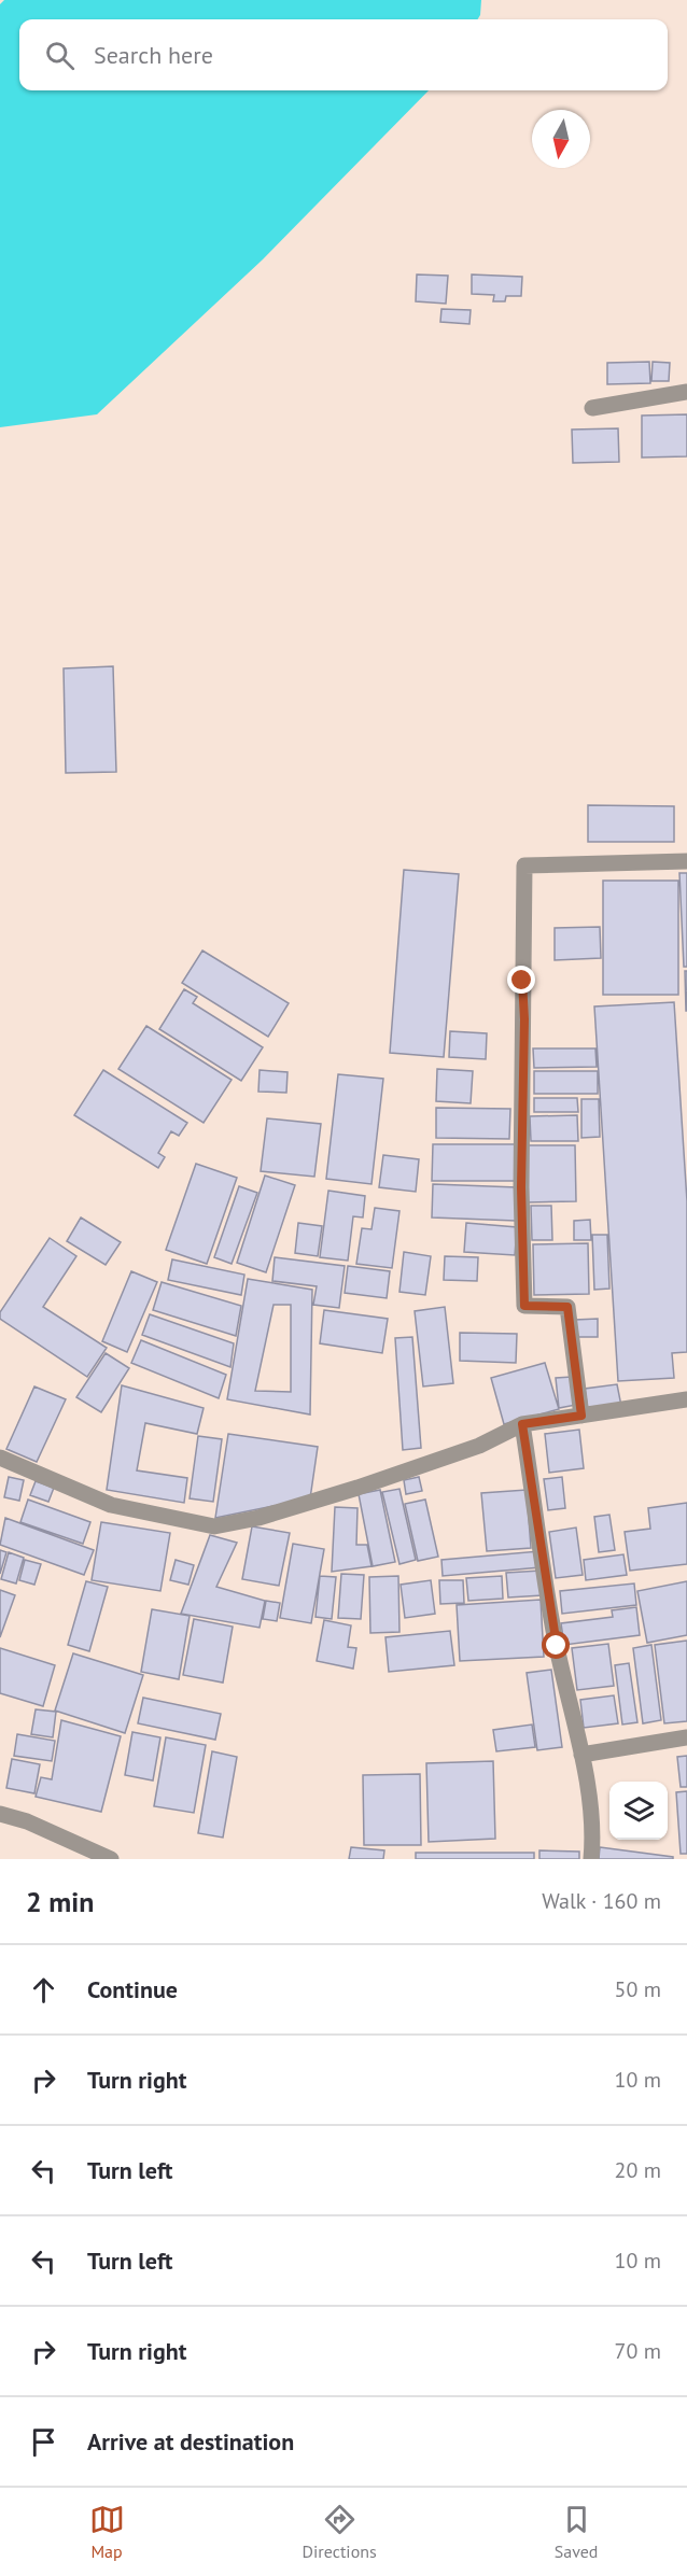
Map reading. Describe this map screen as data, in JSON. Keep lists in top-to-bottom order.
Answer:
{
  "north": "bottom",
  "page": {
    "search": "Search here",
    "heading": ["2 min", "Walk · 160 m"],
    "list": [
      ["Continue", "50 m"],
      ["Turn right", "10 m"],
      ["Turn left", "20 m"],
      ["Turn left", "10 m"],
      ["Turn right", "70 m"],
      "Arrive at destination"
    ],
    "nav": ["Map", "Directions", "Saved"]
  }
}
